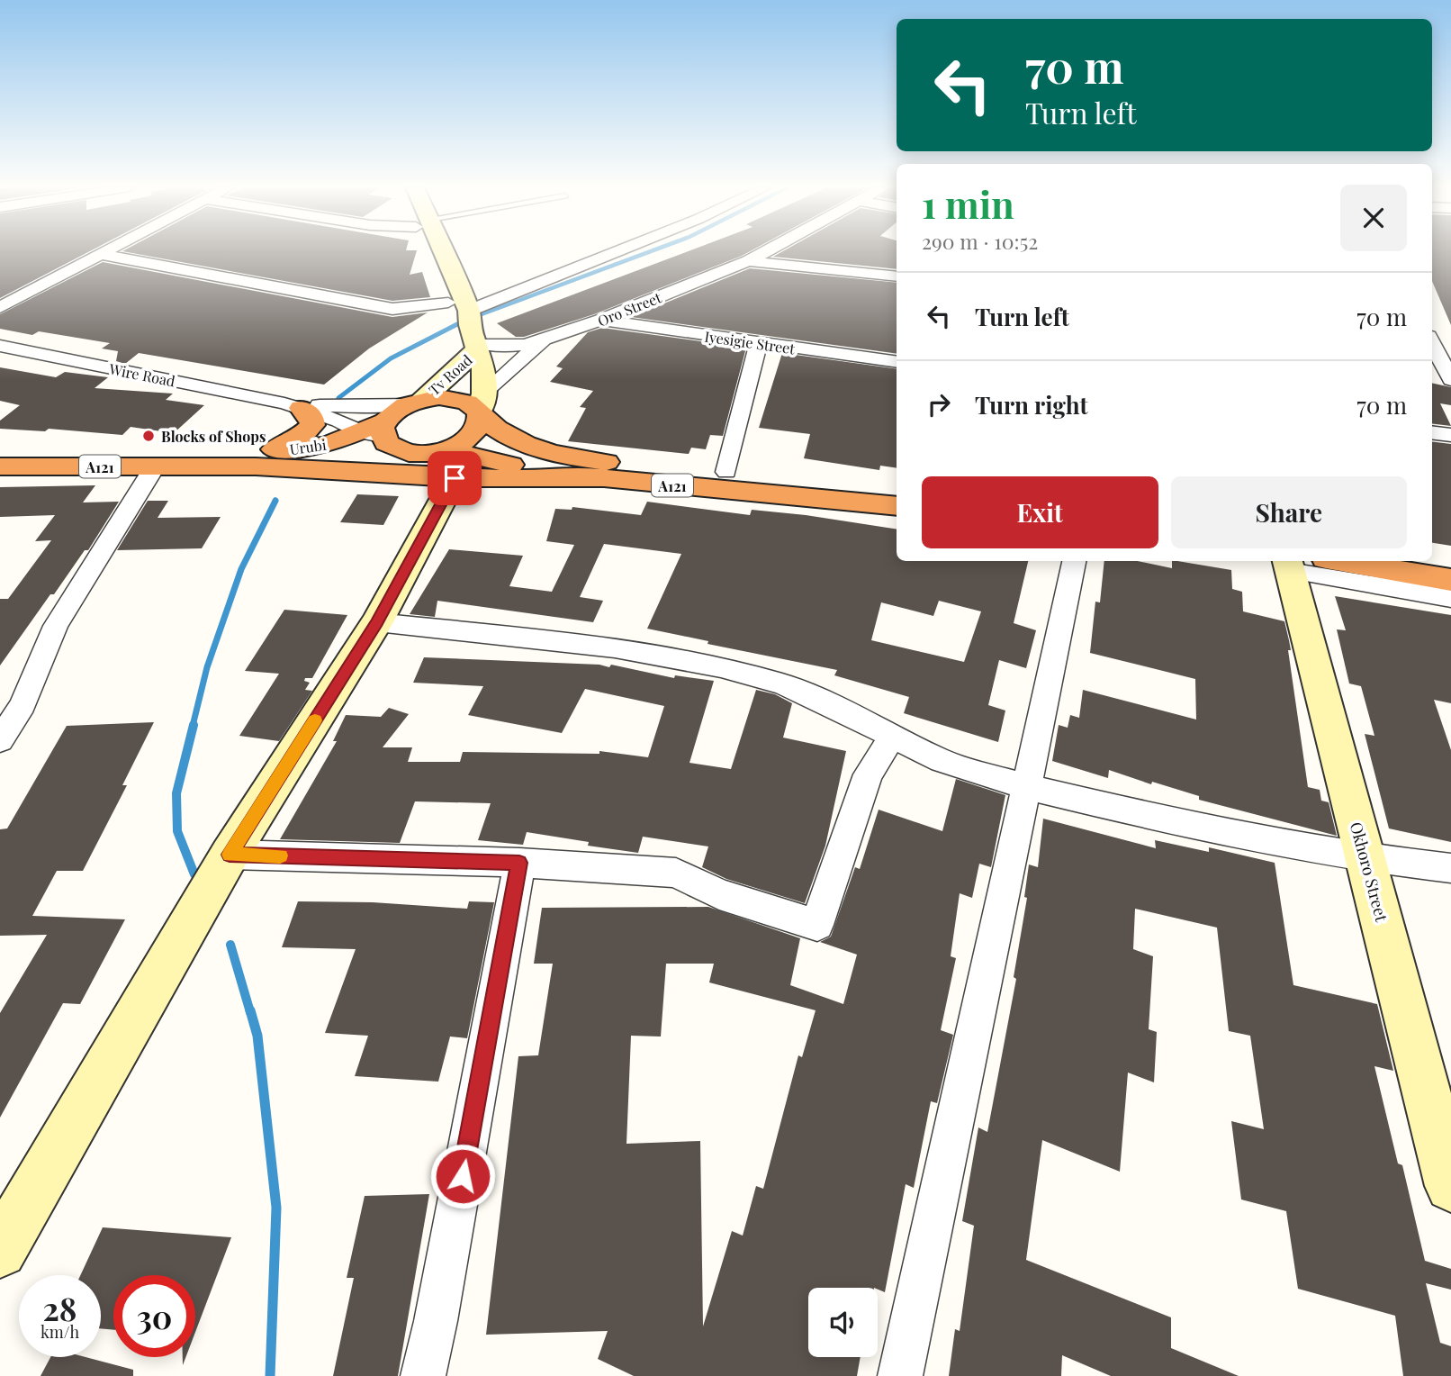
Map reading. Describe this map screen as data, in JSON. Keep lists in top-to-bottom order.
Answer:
{
  "streets": {
    "highway": ["Urubi", "A121"],
    "street": [
      "Oro Street",
      "Iyesigie Street",
      "Wire Road",
      "Tv Road",
      "Okhoro Street"
    ]
  },
  "crossings": [
    ["Oro Street", "Iyesigie Street"],
    ["Oro Street", "Tv Road"],
    ["Oro Street", "A121"],
    ["Wire Road", "Tv Road"],
    ["Wire Road", "Urubi"],
    ["Wire Road", "A121"],
    ["Tv Road", "A121"],
    ["Urubi", "A121"]
  ],
  "places": ["Blocks of Shops"],
  "page": {
    "turn": ["70 m", "Turn left"],
    "heading": ["1 min", "290 m · 10:52"],
    "list": [
      {
        "name": "Turn left",
        "value": "70 m"
      },
      {
        "name": "Turn right",
        "value": "70 m"
      }
    ],
    "buttons": ["Exit", "Share"],
    "speed": "28 km/h",
    "limit": "30"
  }
}
